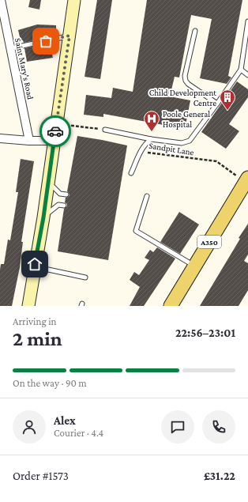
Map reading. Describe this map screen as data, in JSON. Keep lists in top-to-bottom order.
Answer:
{
  "streets": {
    "main road": ["A350"],
    "street": ["Saint Mary's Road"],
    "path": ["Sandpit Lane"]
  },
  "crossings": [
    ["Sandpit Lane", "A350"]
  ],
  "places": {
    "building": ["Child Development Centre"],
    "hospital": ["Poole General Hospital"]
  },
  "page": {
    "heading": ["2 min", "Arriving in", "22:56–23:01"],
    "panel": [
      "Alex",
      "Courier · 4.4",
      "Order #1573",
      "£31.22"
    ],
    "bar": "On the way · 90 m"
  }
}
